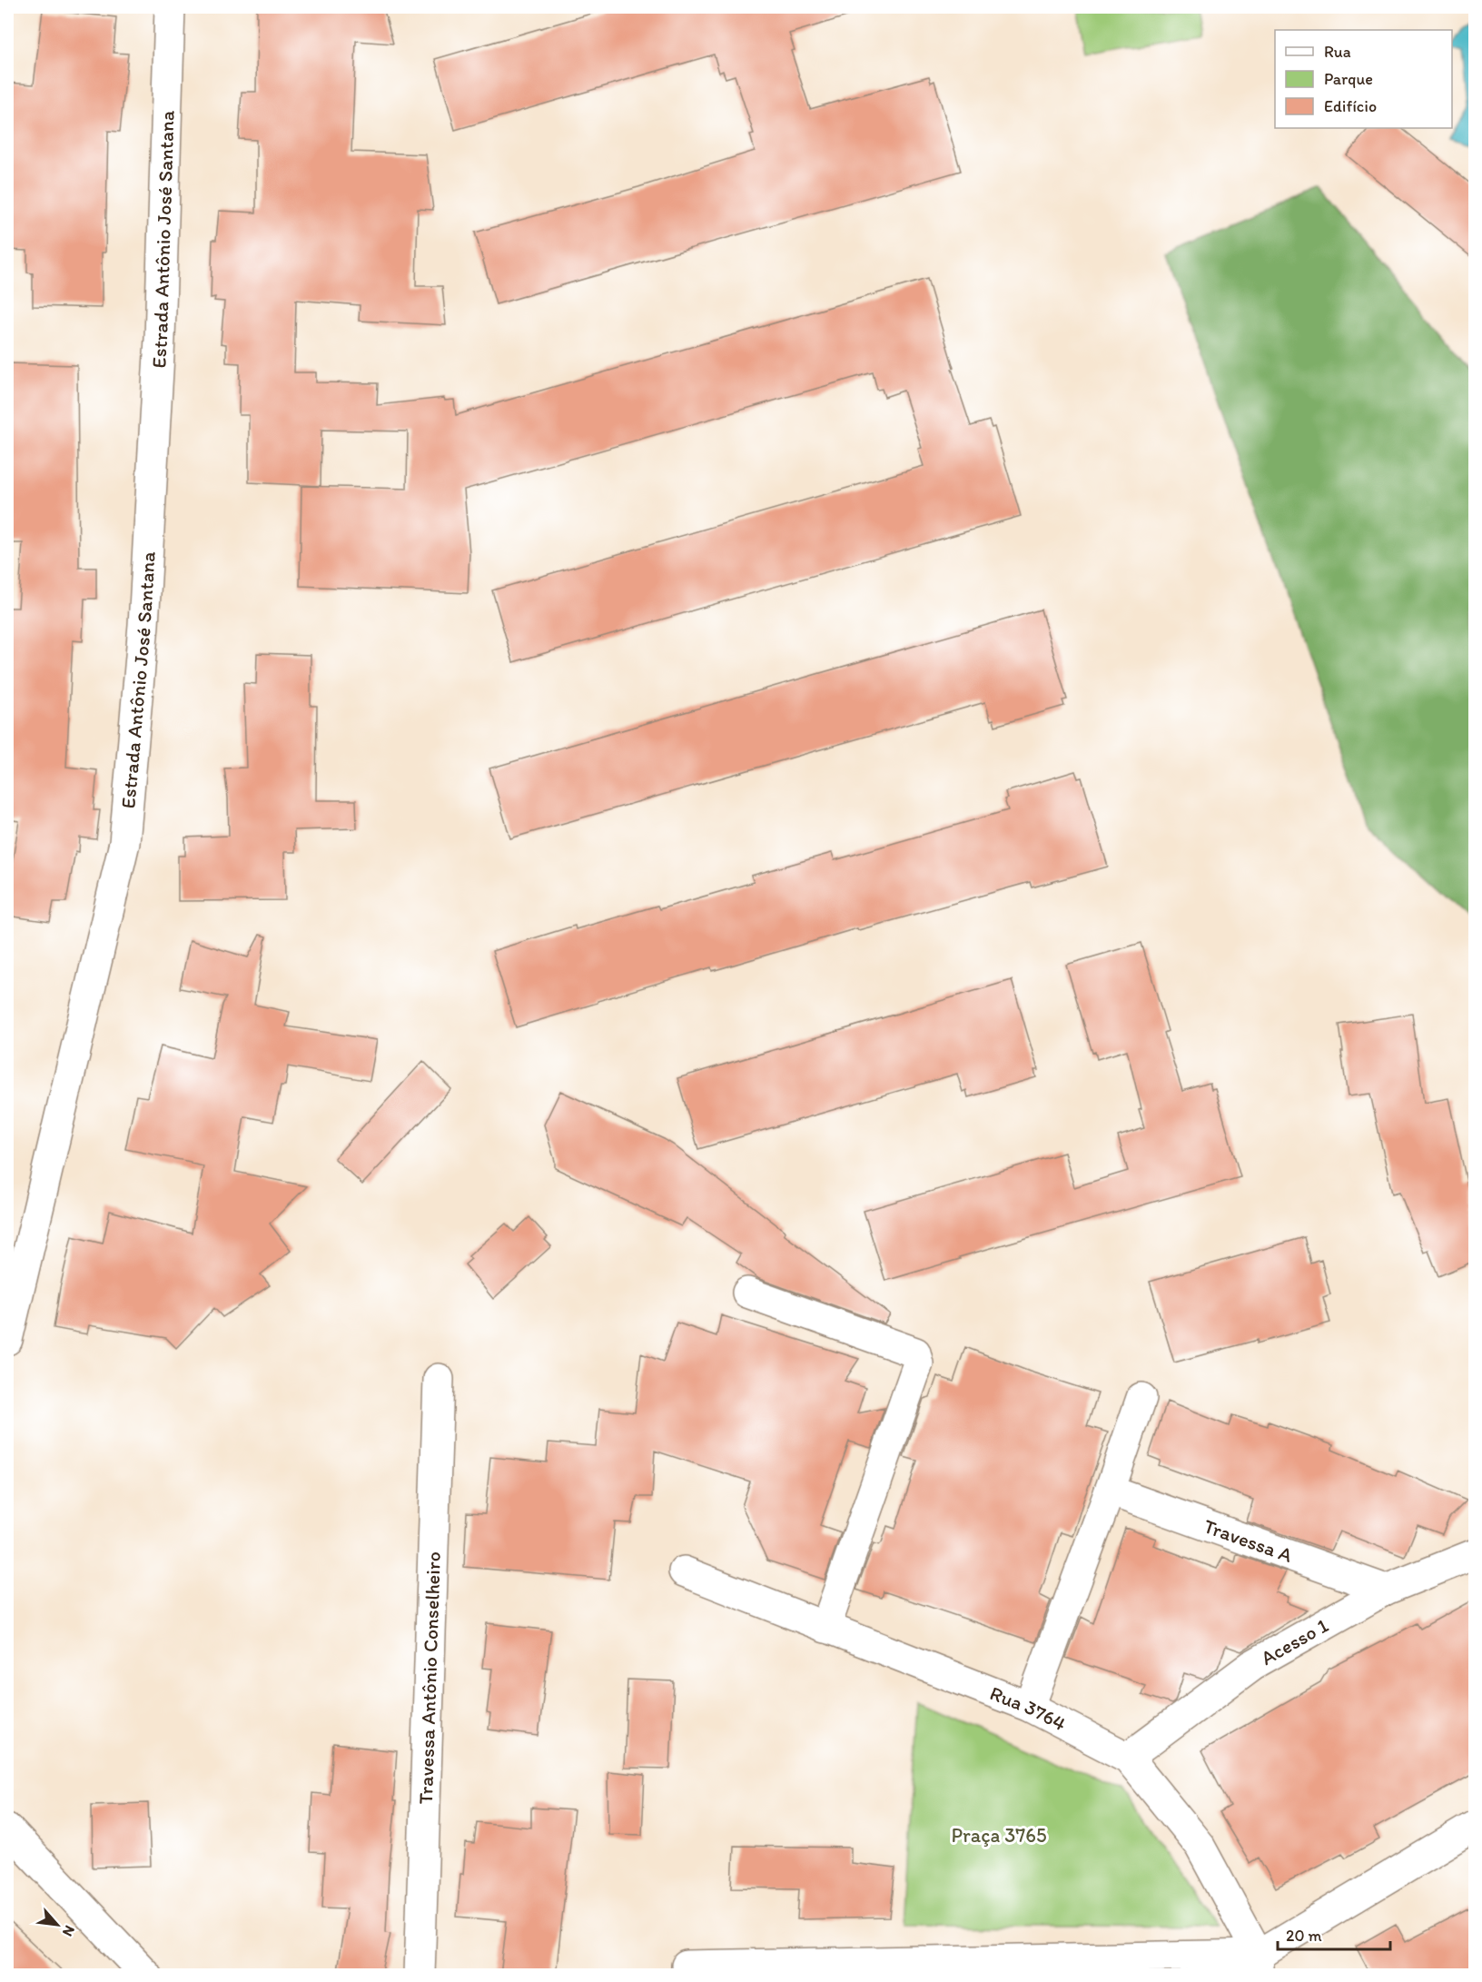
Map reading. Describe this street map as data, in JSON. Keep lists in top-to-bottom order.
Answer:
{
  "streets": {
    "street": [
      "Estrada Antônio José Santana",
      "Travessa A",
      "Acesso 1",
      "Travessa Antônio Conselheiro",
      "Rua 3764"
    ]
  },
  "crossings": [
    ["Travessa A", "Acesso 1"],
    ["Acesso 1", "Rua 3764"]
  ],
  "parks": ["Praça 3765"],
  "legend": ["Rua", "Parque", "Edifício"],
  "scale_bar": "20 m",
  "north": "bottom right"
}
